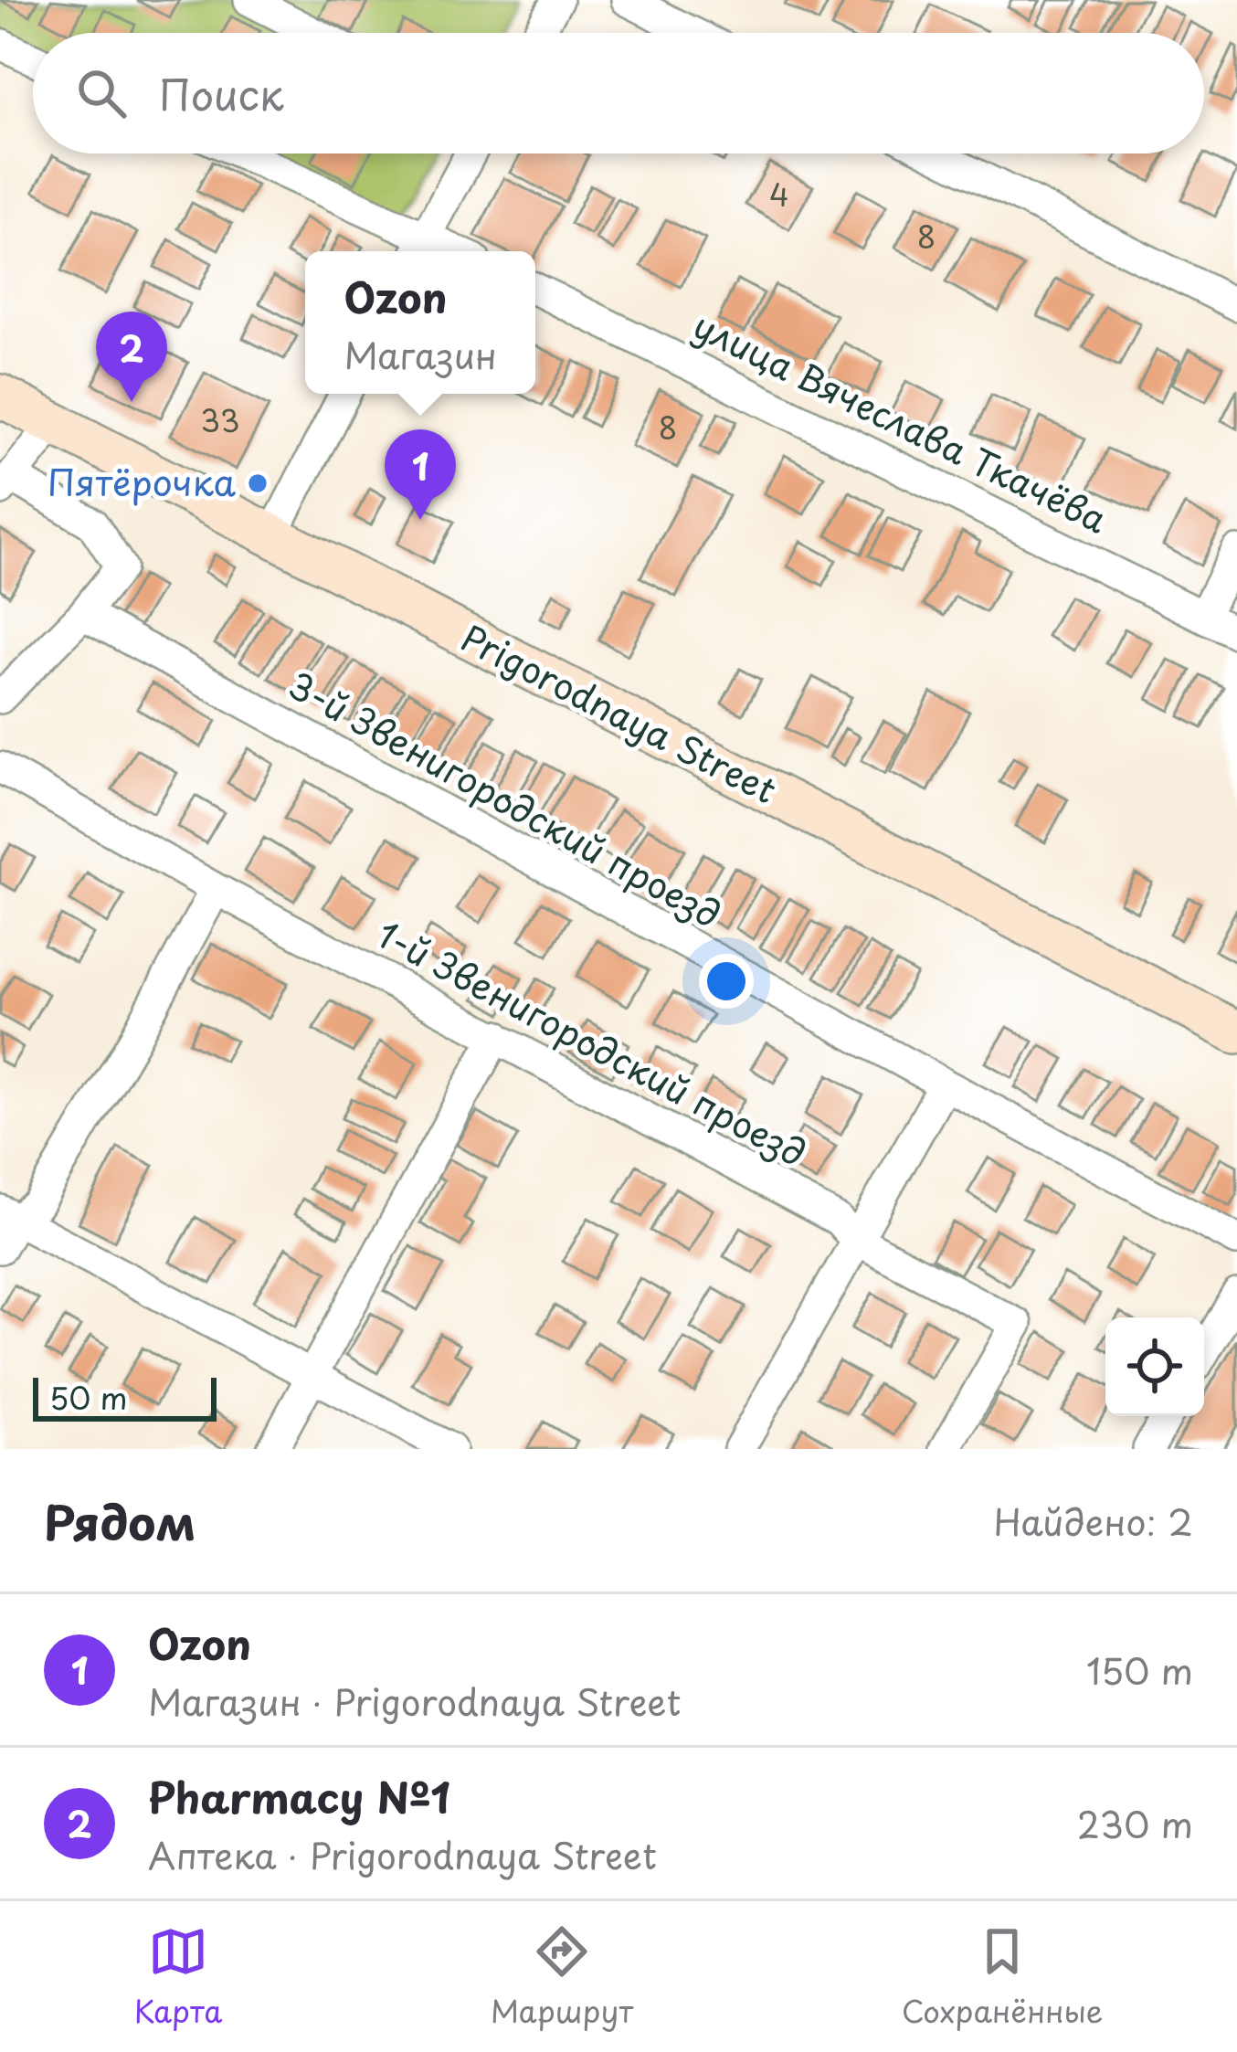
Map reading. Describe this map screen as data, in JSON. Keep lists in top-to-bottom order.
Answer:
{
  "streets": {
    "street": [
      "улица Вячеслава Ткачёва",
      "Prigorodnaya Street",
      "3-й Звенигородский проезд",
      "1-й Звенигородский проезд"
    ]
  },
  "places": ["Пятёрочка"],
  "house_numbers": [
    "4",
    "8",
    "33",
    "8"
  ],
  "scale_bar": "50 m",
  "page": {
    "search": "Поиск",
    "popup": ["Ozon", "Магазин"],
    "pins": ["2", "1"],
    "scale": "50 m",
    "heading": ["Рядом", "Найдено: 2"],
    "list": [
      {
        "mark": "1",
        "name": "Ozon",
        "note": "Магазин · Prigorodnaya Street",
        "value": "150 m"
      },
      {
        "mark": "2",
        "name": "Pharmacy №1",
        "note": "Аптека · Prigorodnaya Street",
        "value": "230 m"
      }
    ],
    "nav": ["Карта", "Маршрут", "Сохранённые"]
  }
}
